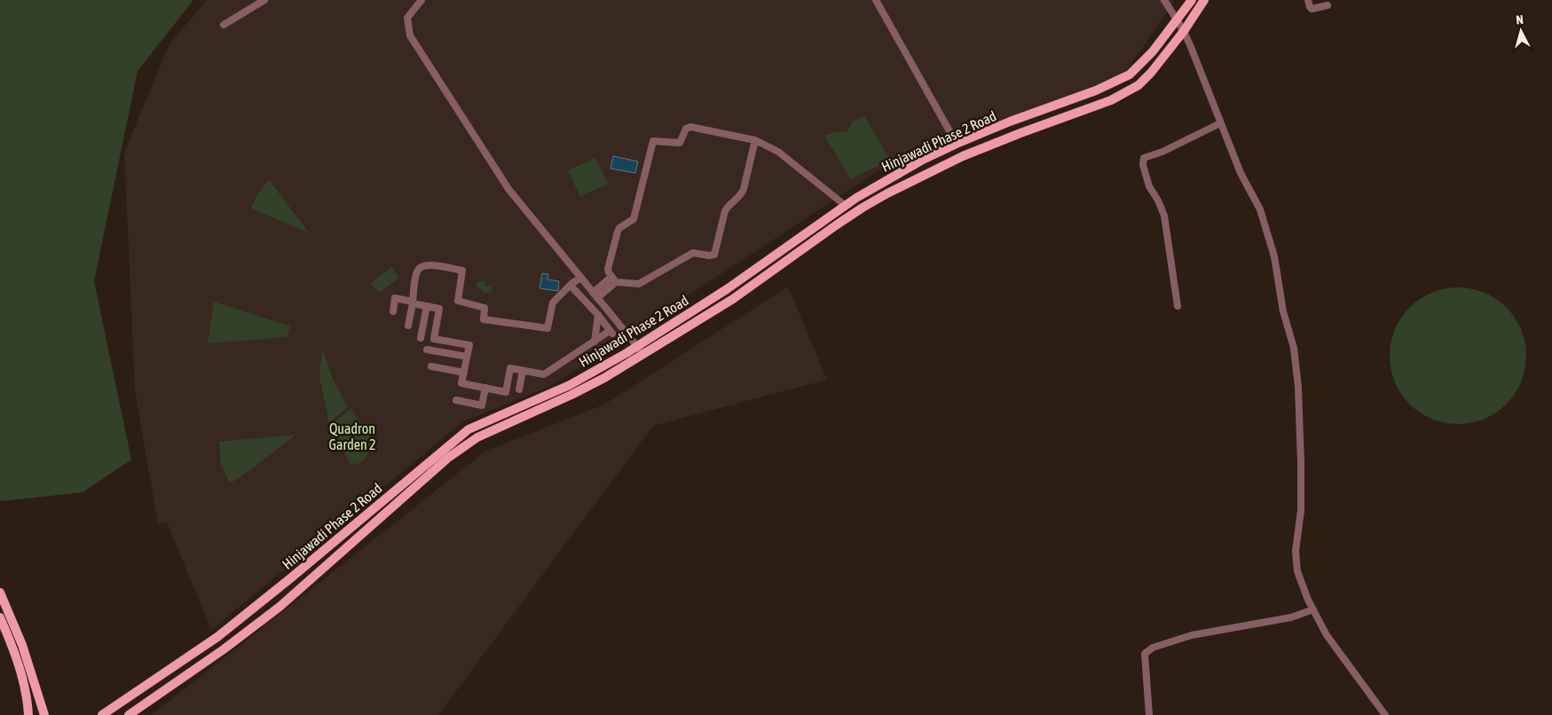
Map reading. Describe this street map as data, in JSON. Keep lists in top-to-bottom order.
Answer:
{
  "streets": {
    "main road": ["Hinjawadi Phase 2 Road"]
  },
  "parks": ["Quadron Garden 2"],
  "north": "top"
}
